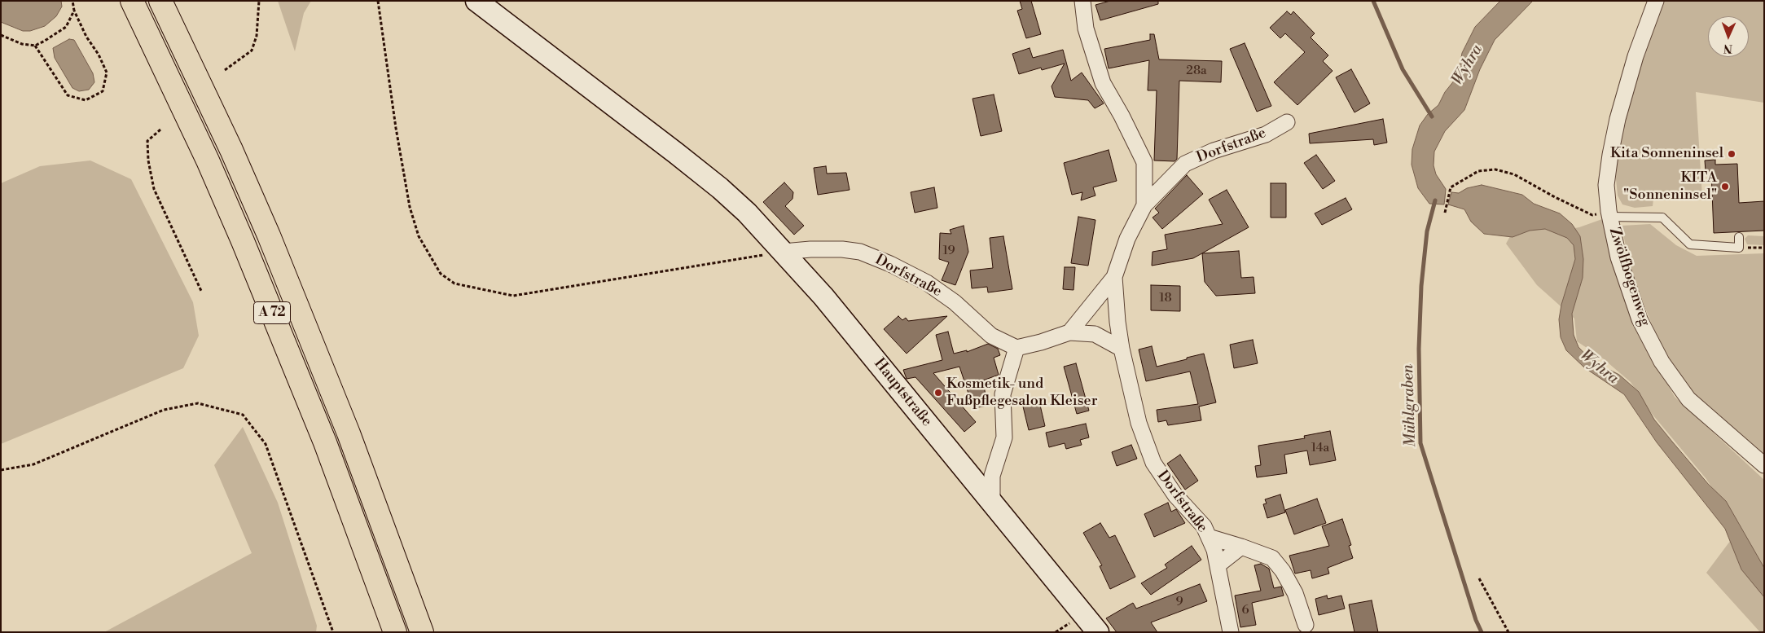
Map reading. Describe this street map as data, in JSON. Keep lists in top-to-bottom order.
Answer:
{
  "streets": {
    "highway": ["A 72"],
    "main road": ["Hauptstraße"],
    "street": ["Dorfstraße", "Zwölfbogenweg"]
  },
  "crossings": [
    ["Dorfstraße", "Hauptstraße"]
  ],
  "water": ["Wyhra", "Mühlgraben"],
  "places": ["Kita Sonneninsel", "KITA \"Sonneninsel\"", "Kosmetik- und Fußpflegesalon Kleiser"],
  "house_numbers": [
    "28a",
    "19",
    "18",
    "14a",
    "9",
    "6"
  ],
  "north": "bottom"
}
